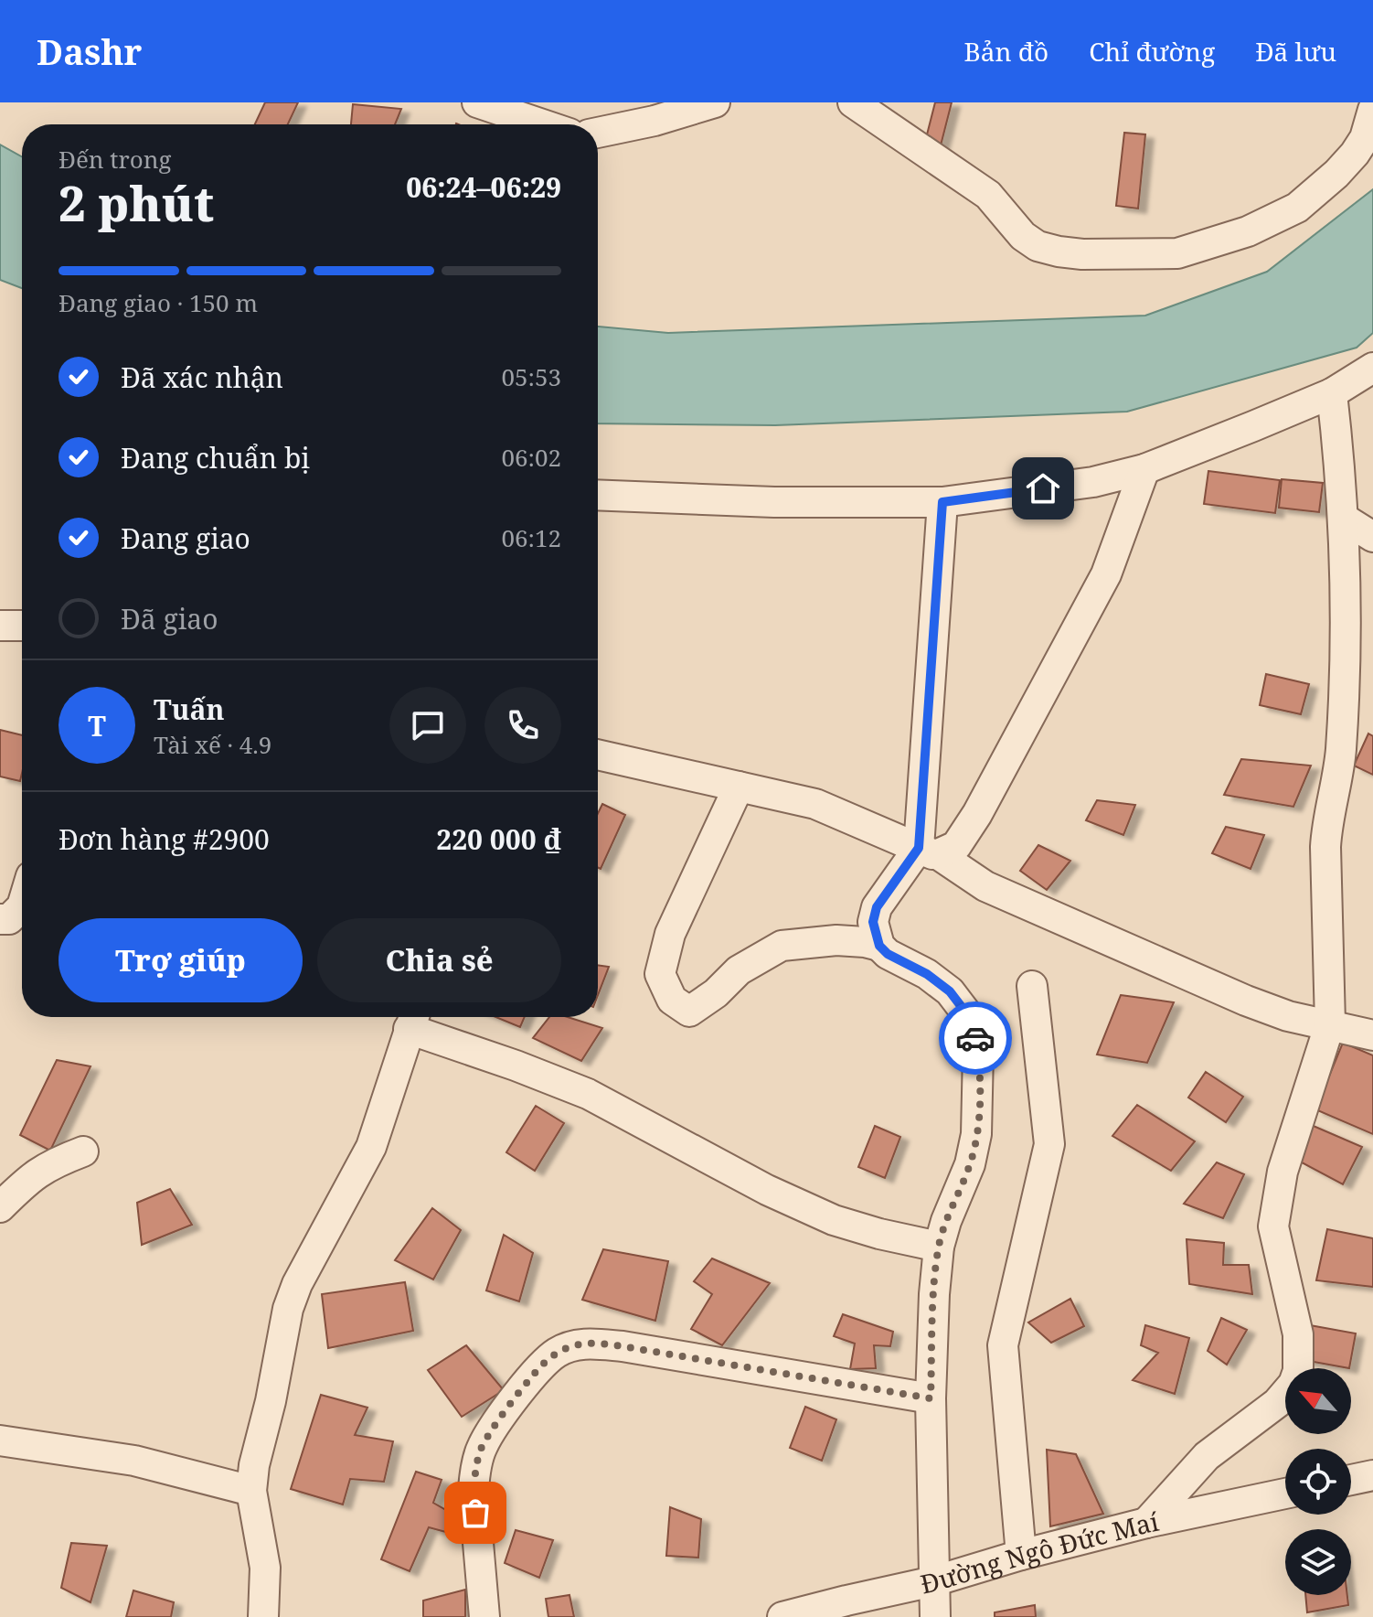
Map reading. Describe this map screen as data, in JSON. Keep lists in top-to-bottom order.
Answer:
{
  "streets": {
    "street": ["Đường Ngô Đức Maí"]
  },
  "north": "top left",
  "page": {
    "header": "Dashr",
    "nav": ["Bản đồ", "Chỉ đường", "Đã lưu"],
    "heading": ["2 phút", "Đến trong", "06:24–06:29"],
    "panel": [
      "Tuấn",
      "Tài xế · 4.9",
      "Đơn hàng #2900",
      "220 000 ₫"
    ],
    "bar": "Đang giao · 150 m",
    "list": [
      ["Đã xác nhận", "05:53"],
      ["Đang chuẩn bị", "06:02"],
      ["Đang giao", "06:12"],
      "Đã giao"
    ],
    "round": "T",
    "buttons": ["Trợ giúp", "Chia sẻ"]
  }
}
